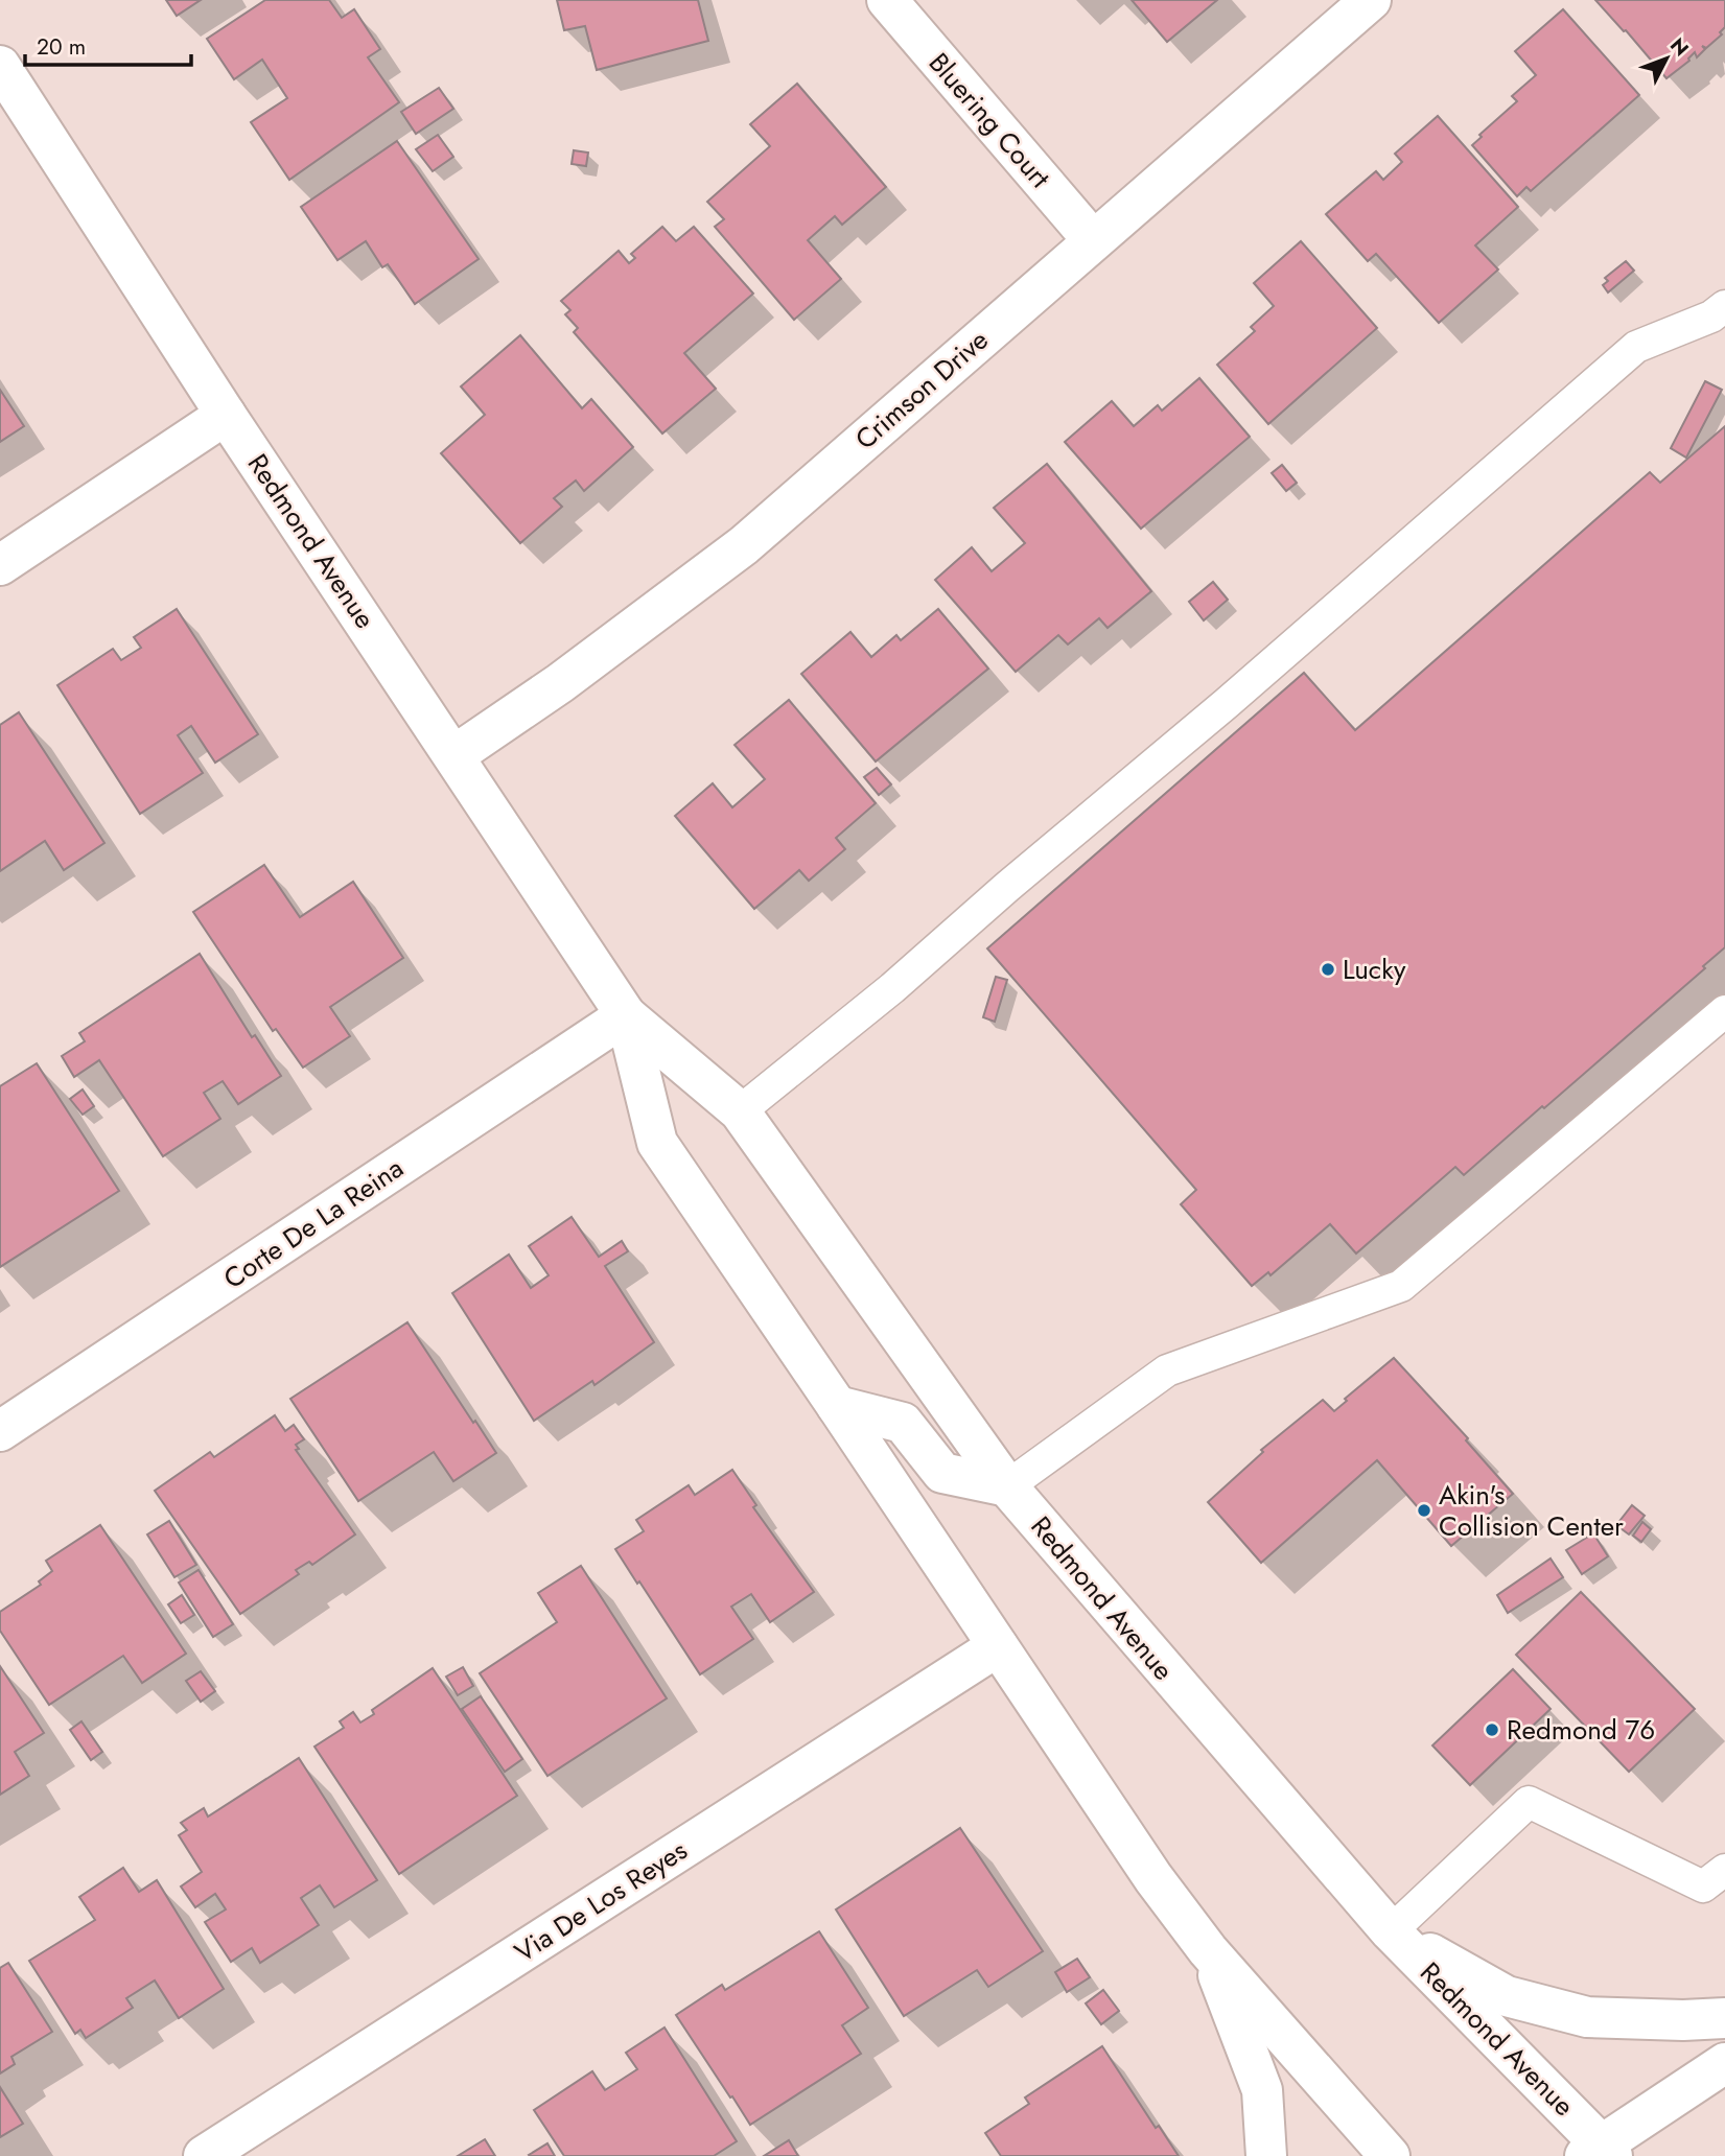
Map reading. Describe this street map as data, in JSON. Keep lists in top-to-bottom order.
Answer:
{
  "streets": {
    "street": [
      "Bluering Court",
      "Crimson Drive",
      "Redmond Avenue",
      "Corte De La Reina",
      "Via De Los Reyes"
    ]
  },
  "crossings": [
    ["Bluering Court", "Crimson Drive"],
    ["Crimson Drive", "Redmond Avenue"],
    ["Redmond Avenue", "Corte De La Reina"],
    ["Redmond Avenue", "Via De Los Reyes"]
  ],
  "places": ["Lucky", "Akin's Collision Center", "Redmond 76"],
  "scale_bar": "20 m",
  "north": "top right"
}
